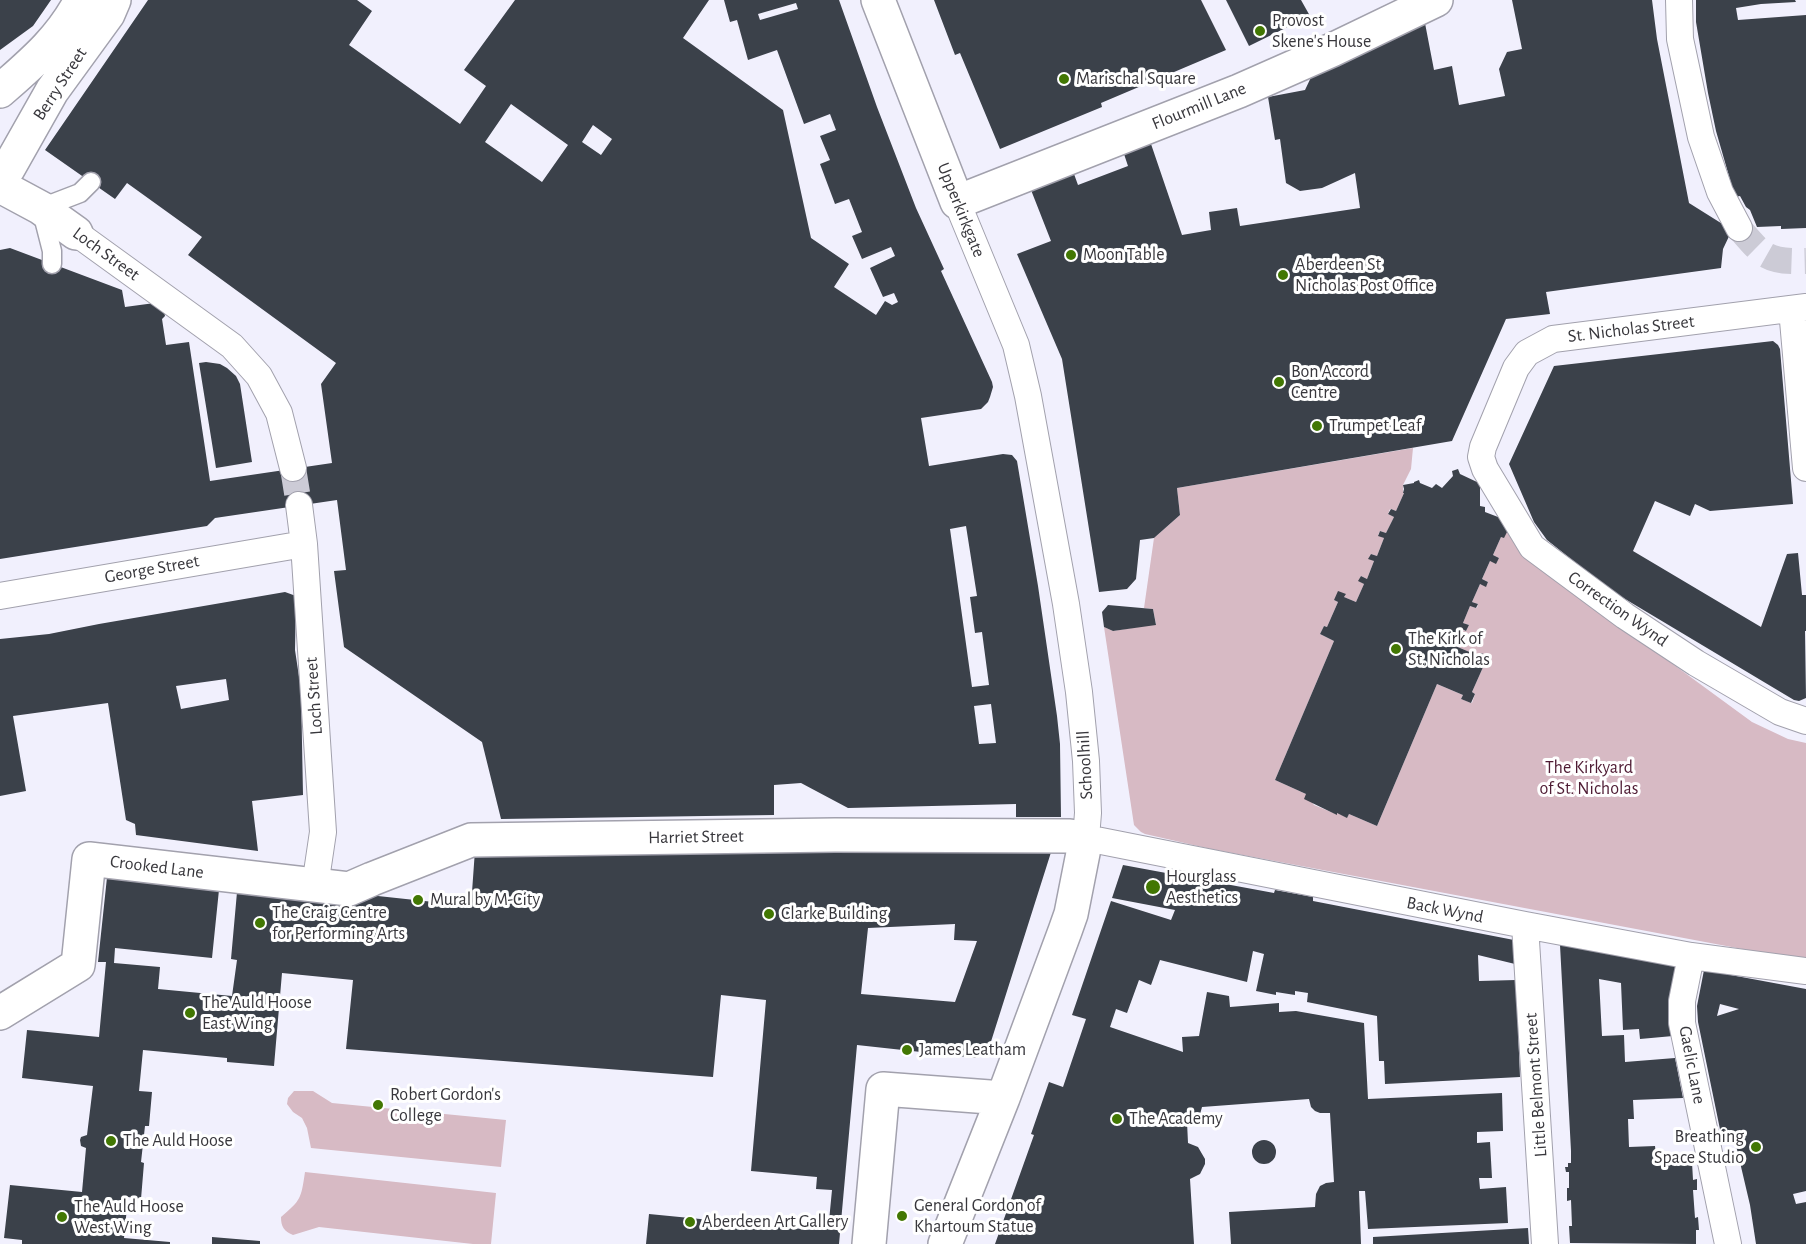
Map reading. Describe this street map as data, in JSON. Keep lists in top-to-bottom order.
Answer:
{
  "streets": {
    "street": [
      "Berry Street",
      "Flourmill Lane",
      "Upperkirkgate",
      "Loch Street",
      "St. Nicholas Street",
      "George Street",
      "Correction Wynd",
      "Schoolhill",
      "Harriet Street",
      "Crooked Lane",
      "Back Wynd",
      "Gaelic Lane",
      "Little Belmont Street"
    ]
  },
  "crossings": [
    ["Berry Street", "Loch Street"],
    ["Flourmill Lane", "Upperkirkgate"],
    ["Upperkirkgate", "Schoolhill"],
    ["Loch Street", "George Street"],
    ["Loch Street", "Harriet Street"],
    ["Loch Street", "Crooked Lane"],
    ["St. Nicholas Street", "Correction Wynd"],
    ["Schoolhill", "Harriet Street"],
    ["Schoolhill", "Back Wynd"],
    ["Harriet Street", "Crooked Lane"],
    ["Harriet Street", "Back Wynd"],
    ["Back Wynd", "Gaelic Lane"],
    ["Back Wynd", "Little Belmont Street"]
  ],
  "parks": ["The Kirkyard of St. Nicholas"],
  "places": [
    "Provost Skene's House",
    "Marischal Square",
    "Moon Table",
    "Aberdeen St Nicholas Post Office",
    "Bon Accord Centre",
    "Trumpet Leaf",
    "The Kirk of St. Nicholas",
    "Hourglass Aesthetics",
    "Mural by M-City",
    "Clarke Building",
    "The Craig Centre for Performing Arts",
    "The Auld Hoose East Wing",
    "James Leatham",
    "Robert Gordon's College",
    "The Academy",
    "The Auld Hoose",
    "Breathing Space Studio",
    "General Gordon of Khartoum Statue",
    "The Auld Hoose West Wing",
    "Aberdeen Art Gallery"
  ]
}
